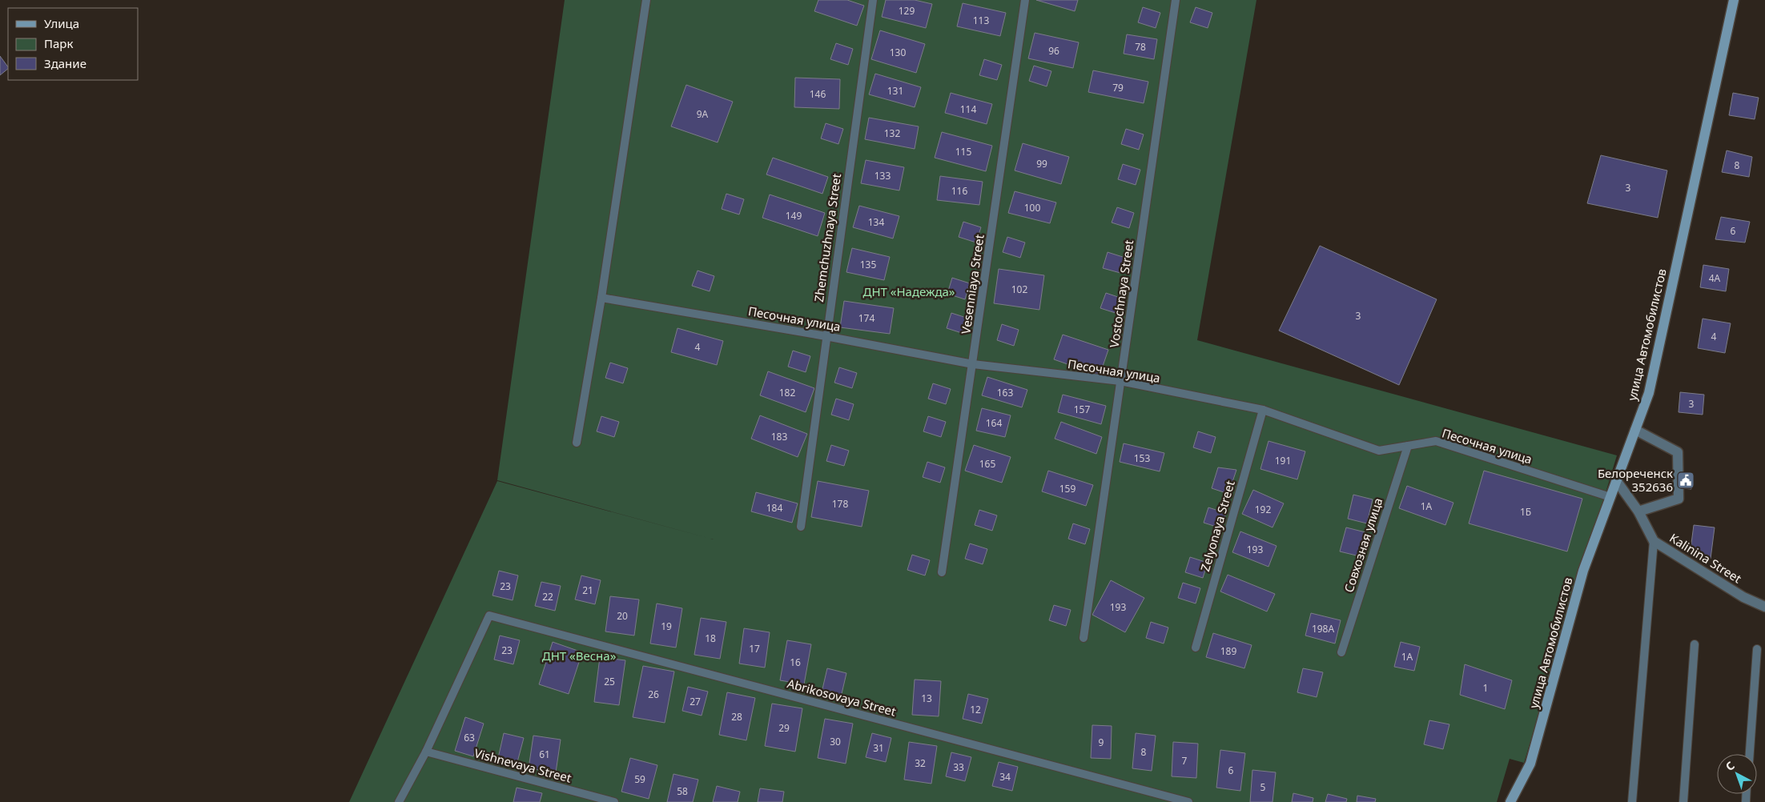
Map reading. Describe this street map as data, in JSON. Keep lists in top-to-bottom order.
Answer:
{
  "streets": {
    "street": ["улица Автомобилистов", "Kalinina Street"],
    "lane": [
      "Zhemchuzhnaya Street",
      "Vesenniaya Street",
      "Vostochnaya Street",
      "Песочная улица",
      "Zelyonaya Street",
      "Совхозная улица",
      "Abrikosovaya Street",
      "Vishnevaya Street"
    ]
  },
  "crossings": [
    ["Zhemchuzhnaya Street", "Песочная улица"],
    ["Vesenniaya Street", "Песочная улица"],
    ["Vostochnaya Street", "Песочная улица"],
    ["Песочная улица", "улица Автомобилистов"],
    ["Песочная улица", "Zelyonaya Street"],
    ["Песочная улица", "Совхозная улица"],
    ["улица Автомобилистов", "Kalinina Street"],
    ["Abrikosovaya Street", "Vishnevaya Street"]
  ],
  "parks": ["ДНТ «Надежда»", "ДНТ «Весна»"],
  "places": {
    "public building": ["Белореченск 352636"]
  },
  "house_numbers": [
    "129",
    "113",
    "78",
    "96",
    "130",
    "79",
    "131",
    "146",
    "114",
    "9А",
    "132",
    "115",
    "99",
    "8",
    "133",
    "3",
    "116",
    "100",
    "149",
    "134",
    "6",
    "135",
    "4А",
    "102",
    "3",
    "174",
    "4",
    "4",
    "182",
    "163",
    "3",
    "157",
    "164",
    "183",
    "153",
    "191",
    "165",
    "159",
    "178",
    "1А",
    "184",
    "192",
    "1Б",
    "193",
    "23",
    "21",
    "22",
    "193",
    "20",
    "19",
    "198А",
    "18",
    "17",
    "23",
    "189",
    "1А",
    "16",
    "25",
    "1",
    "26",
    "13",
    "27",
    "12",
    "28",
    "29",
    "63",
    "30",
    "9",
    "31",
    "8",
    "61",
    "7",
    "32",
    "33",
    "6",
    "34",
    "59",
    "5",
    "58"
  ],
  "legend": ["Улица", "Парк", "Здание"],
  "north": "top left"
}
